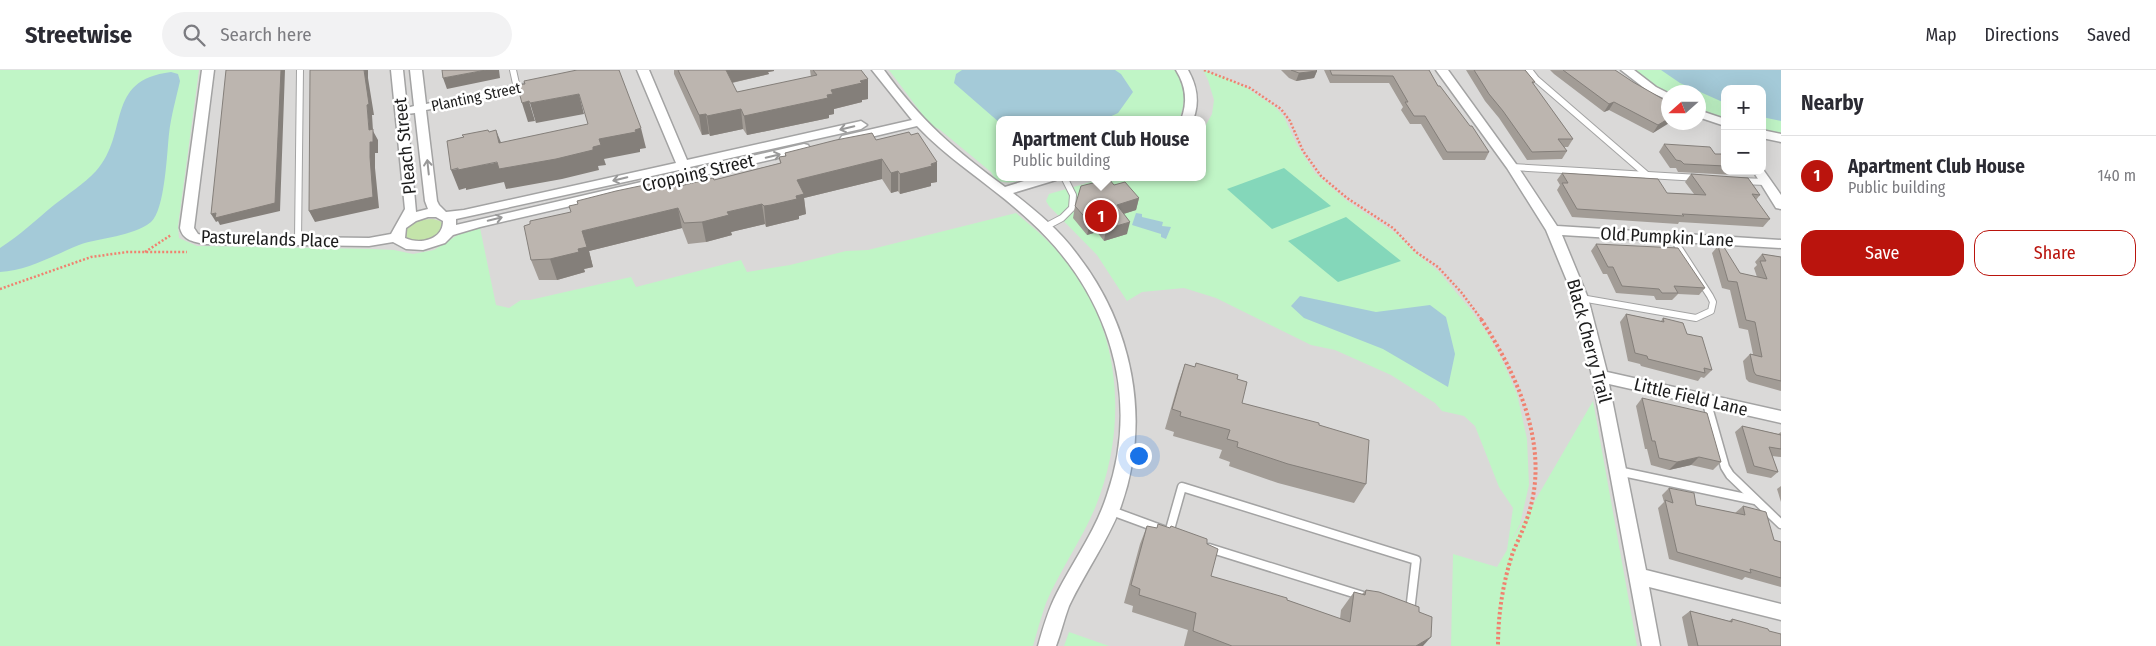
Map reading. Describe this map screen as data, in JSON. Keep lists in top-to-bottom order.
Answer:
{
  "streets": {
    "street": [
      "Planting Street",
      "Pleach Street",
      "Cropping Street",
      "Old Pumpkin Lane",
      "Pasturelands Place",
      "Black Cherry Trail",
      "Little Field Lane"
    ]
  },
  "crossings": [
    ["Planting Street", "Pleach Street"],
    ["Pleach Street", "Cropping Street"],
    ["Cropping Street", "Pasturelands Place"],
    ["Old Pumpkin Lane", "Black Cherry Trail"],
    ["Black Cherry Trail", "Little Field Lane"]
  ],
  "north": "left",
  "page": {
    "header": "Streetwise",
    "search": "Search here",
    "nav": ["Map", "Directions", "Saved"],
    "heading": "Nearby",
    "map_buttons": ["+", "−"],
    "popup": ["Apartment Club House", "Public building"],
    "list": [
      {
        "mark": "1",
        "name": "Apartment Club House",
        "note": "Public building",
        "value": "140 m"
      }
    ],
    "pins": "1",
    "buttons": ["Save", "Share"]
  }
}
